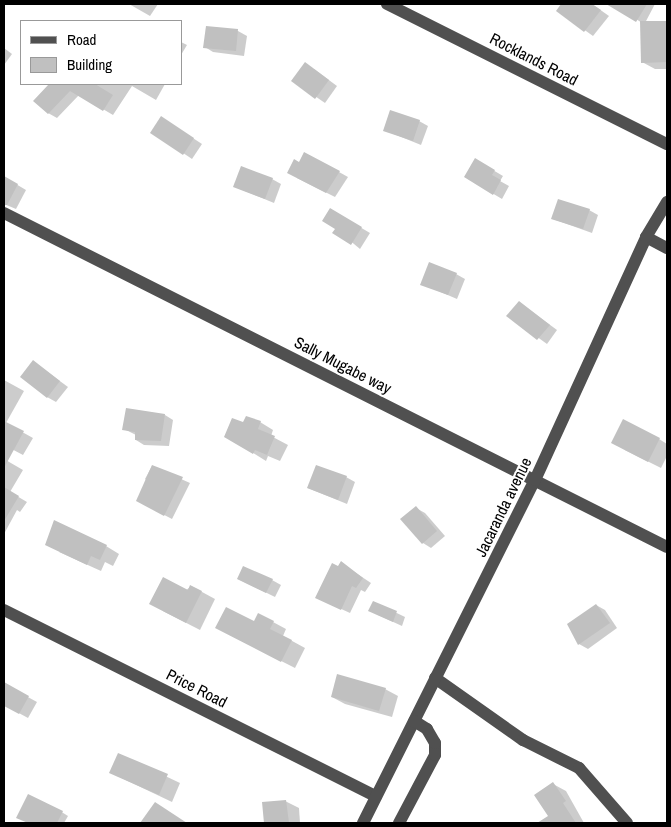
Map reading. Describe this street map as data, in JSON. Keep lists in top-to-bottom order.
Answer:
{
  "streets": {
    "street": [
      "Rocklands Road",
      "Sally Mugabe way",
      "Jacaranda avenue",
      "Price Road"
    ]
  },
  "crossings": [
    ["Sally Mugabe way", "Jacaranda avenue"],
    ["Jacaranda avenue", "Price Road"]
  ],
  "legend": ["Road", "Building"]
}
